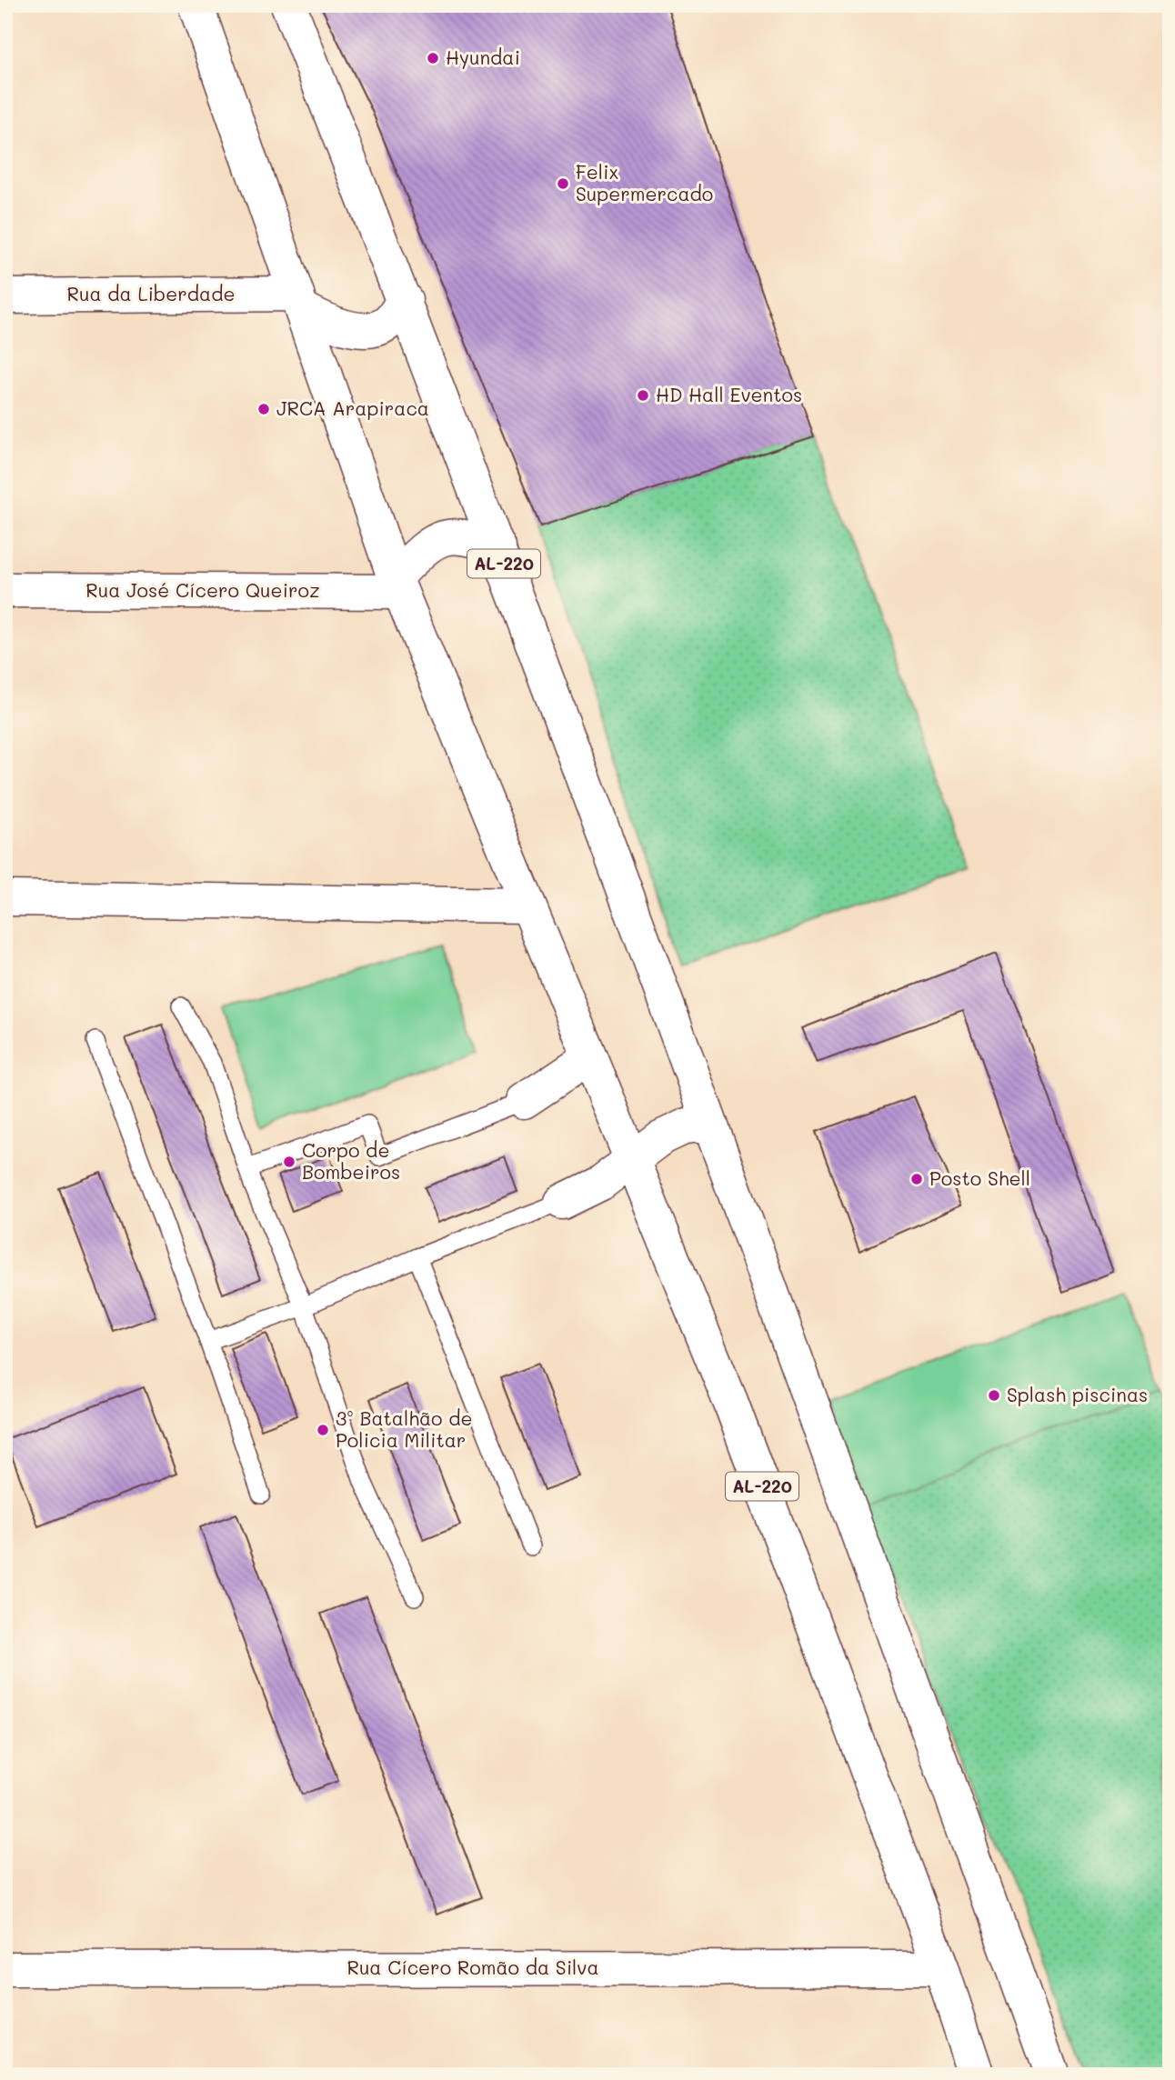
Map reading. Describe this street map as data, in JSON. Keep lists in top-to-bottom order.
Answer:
{
  "streets": {
    "main road": [
      "Rua da Liberdade",
      "AL-220",
      "Rua José Cícero Queiroz",
      "Rua Cícero Romão da Silva"
    ]
  },
  "crossings": [
    ["Rua da Liberdade", "AL-220"],
    ["AL-220", "Rua José Cícero Queiroz"],
    ["AL-220", "Rua Cícero Romão da Silva"]
  ],
  "places": [
    "Hyundai",
    "Felix Supermercado",
    "HD Hall Eventos",
    "JRCA Arapiraca",
    "Corpo de Bombeiros",
    "Posto Shell",
    "Splash piscinas",
    "3º Batalhão de Policia Militar"
  ]
}
